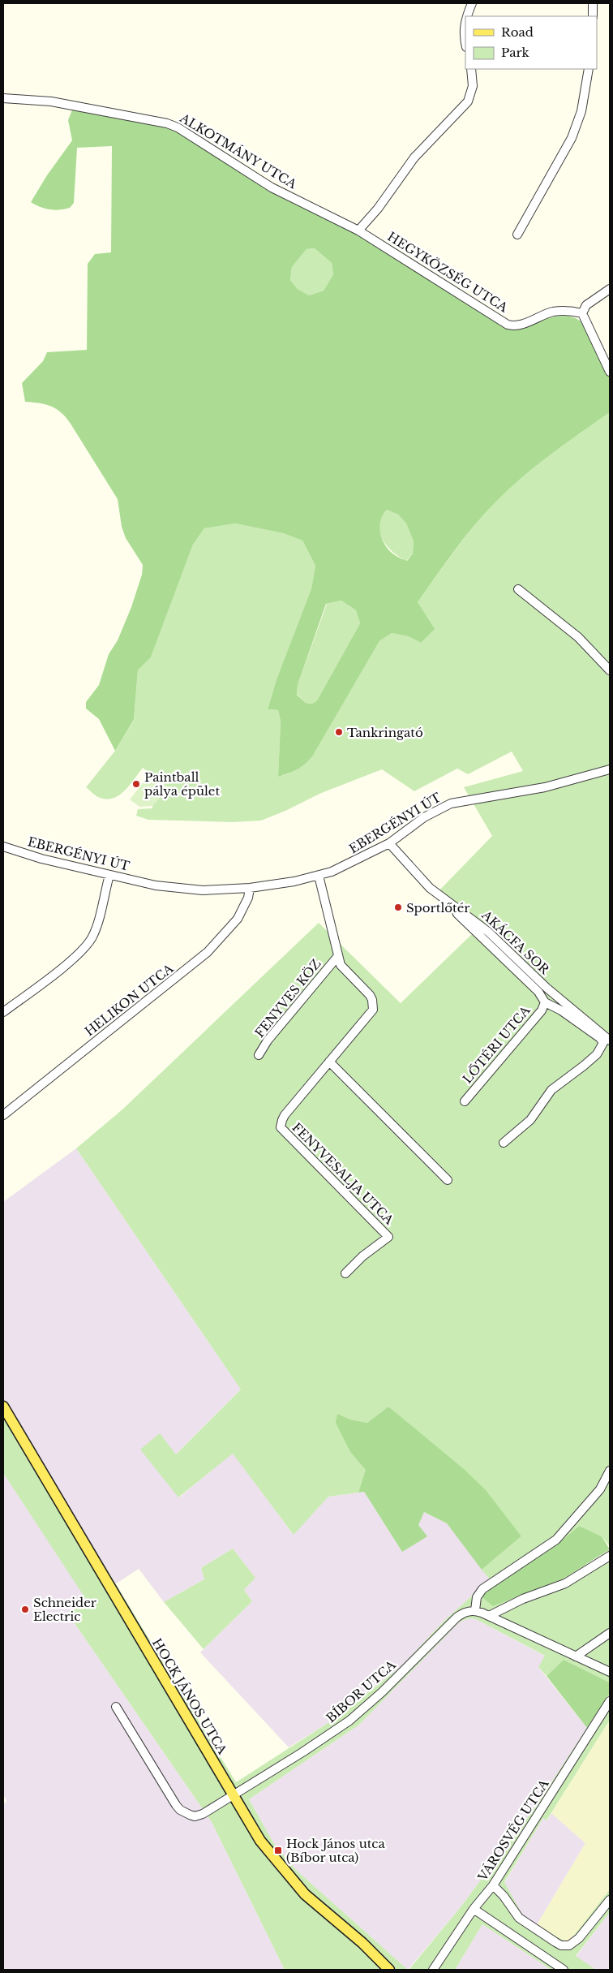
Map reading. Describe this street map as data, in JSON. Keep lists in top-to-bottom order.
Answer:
{
  "streets": {
    "main road": ["HOCK JÁNOS UTCA"],
    "street": [
      "ALKOTMÁNY UTCA",
      "HEGYKÖZSÉG UTCA",
      "EBERGÉNYI ÚT",
      "AKÁCFA SOR",
      "FENYVES KÖZ",
      "HELIKON UTCA",
      "LŐTÉRI UTCA",
      "FENYVESALJA UTCA",
      "BÍBOR UTCA",
      "VÁROSVÉG UTCA"
    ]
  },
  "crossings": [
    ["ALKOTMÁNY UTCA", "HEGYKÖZSÉG UTCA"],
    ["EBERGÉNYI ÚT", "AKÁCFA SOR"],
    ["EBERGÉNYI ÚT", "HELIKON UTCA"],
    ["EBERGÉNYI ÚT", "FENYVESALJA UTCA"],
    ["FENYVES KÖZ", "FENYVESALJA UTCA"],
    ["BÍBOR UTCA", "HOCK JÁNOS UTCA"]
  ],
  "places": {
    "other": [
      "Tankringató",
      "Paintball pálya épület",
      "Sportlőtér",
      "Schneider Electric"
    ],
    "transit": ["Hock János utca (Bíbor utca)"]
  },
  "legend": ["Road", "Park"]
}
